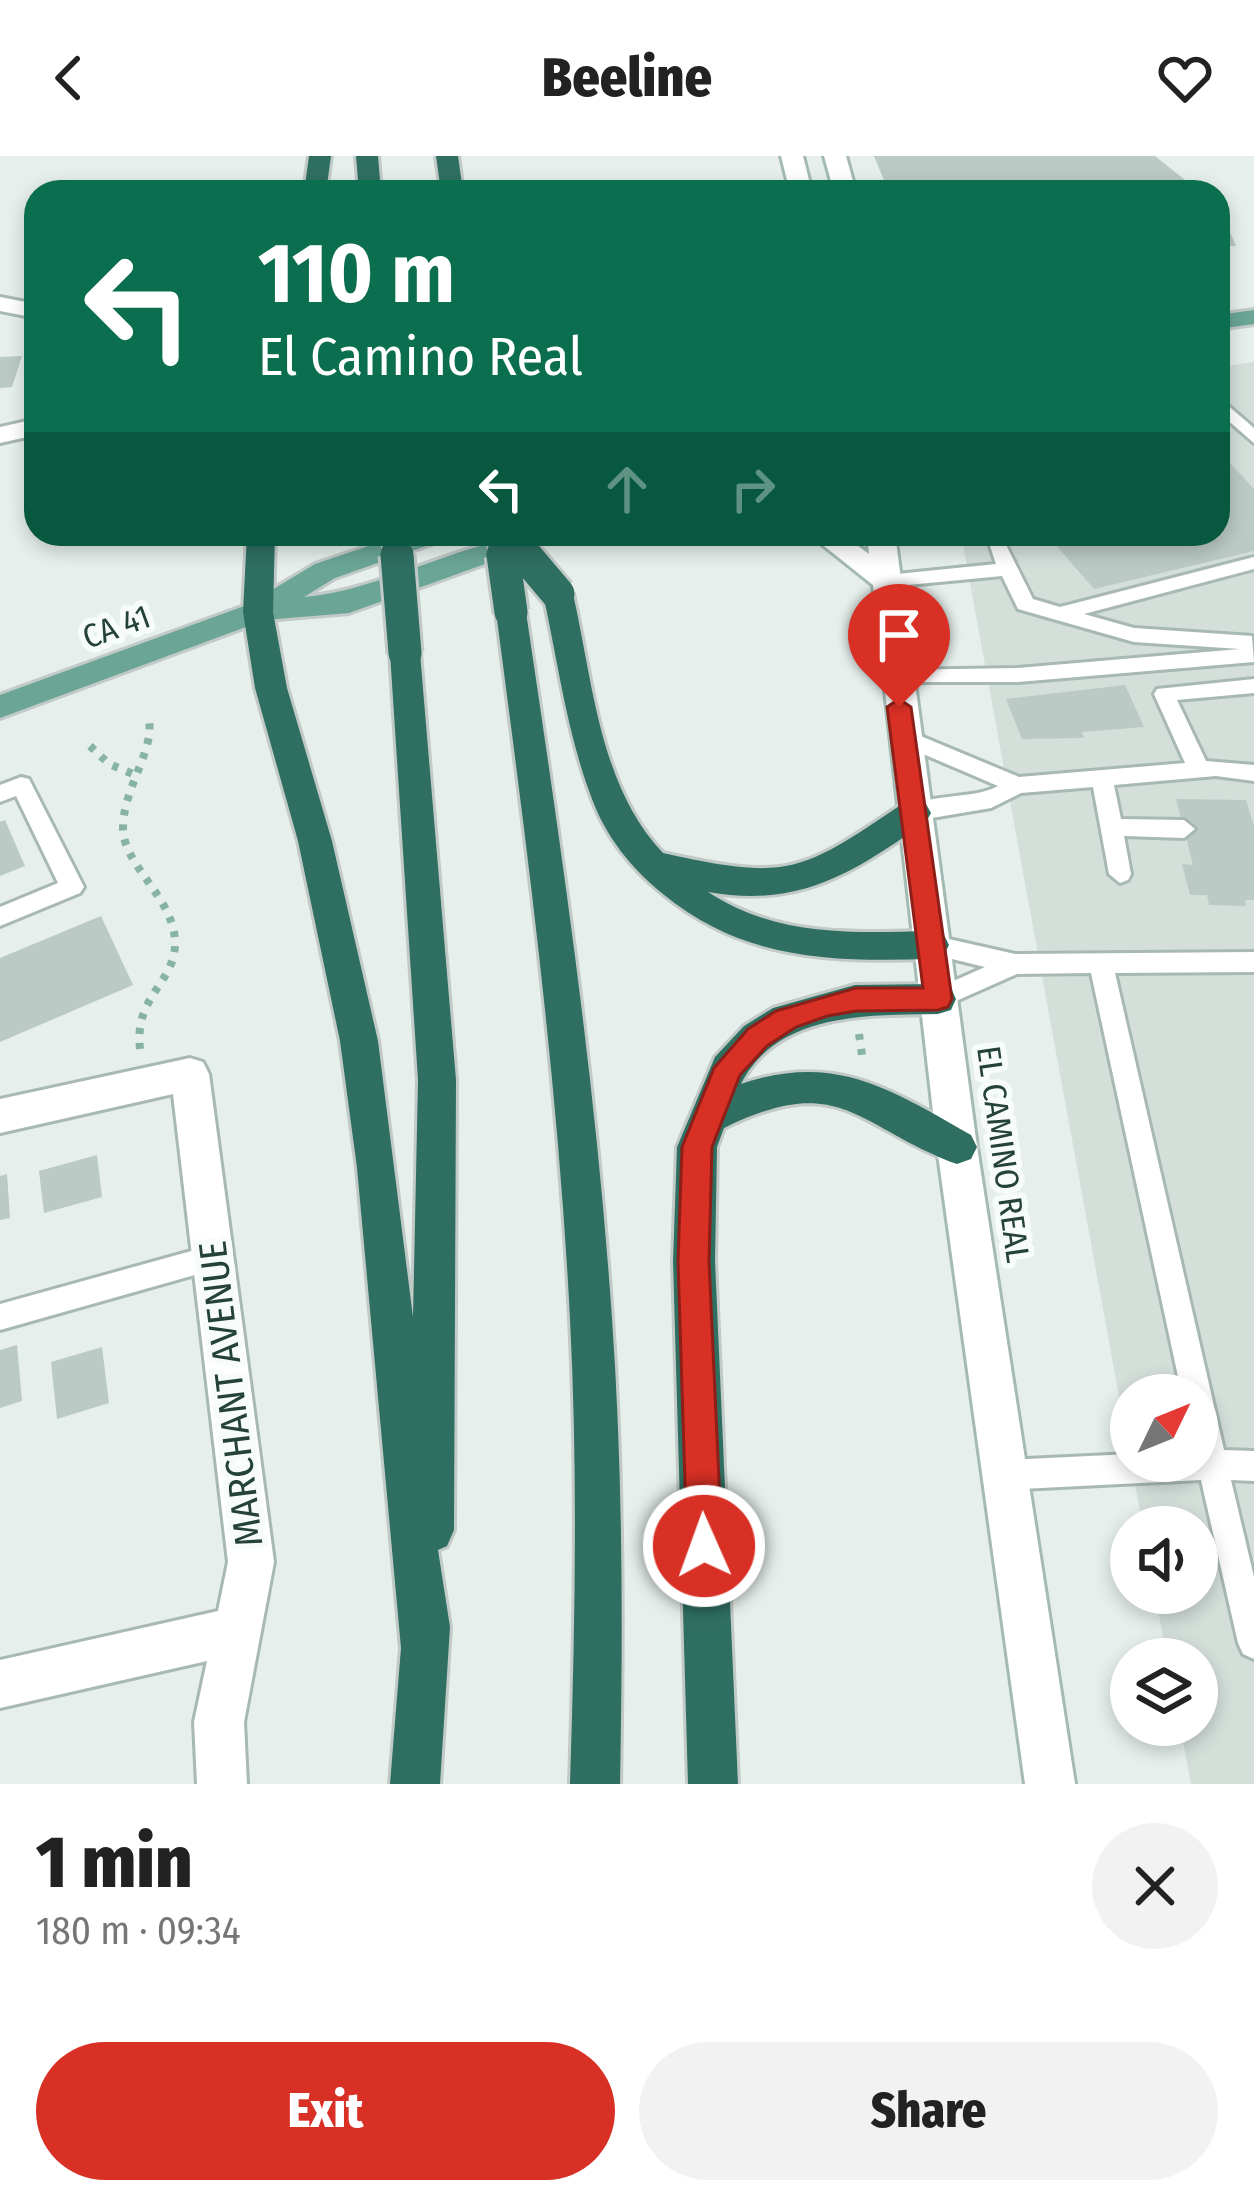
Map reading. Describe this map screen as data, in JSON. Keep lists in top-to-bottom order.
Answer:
{
  "streets": {
    "main road": ["CA 41", "EL CAMINO REAL", "MARCHANT AVENUE"]
  },
  "north": "top right",
  "page": {
    "header": "Beeline",
    "turn": ["110 m", "El Camino Real"],
    "heading": ["1 min", "180 m · 09:34"],
    "buttons": ["Exit", "Share"]
  }
}
